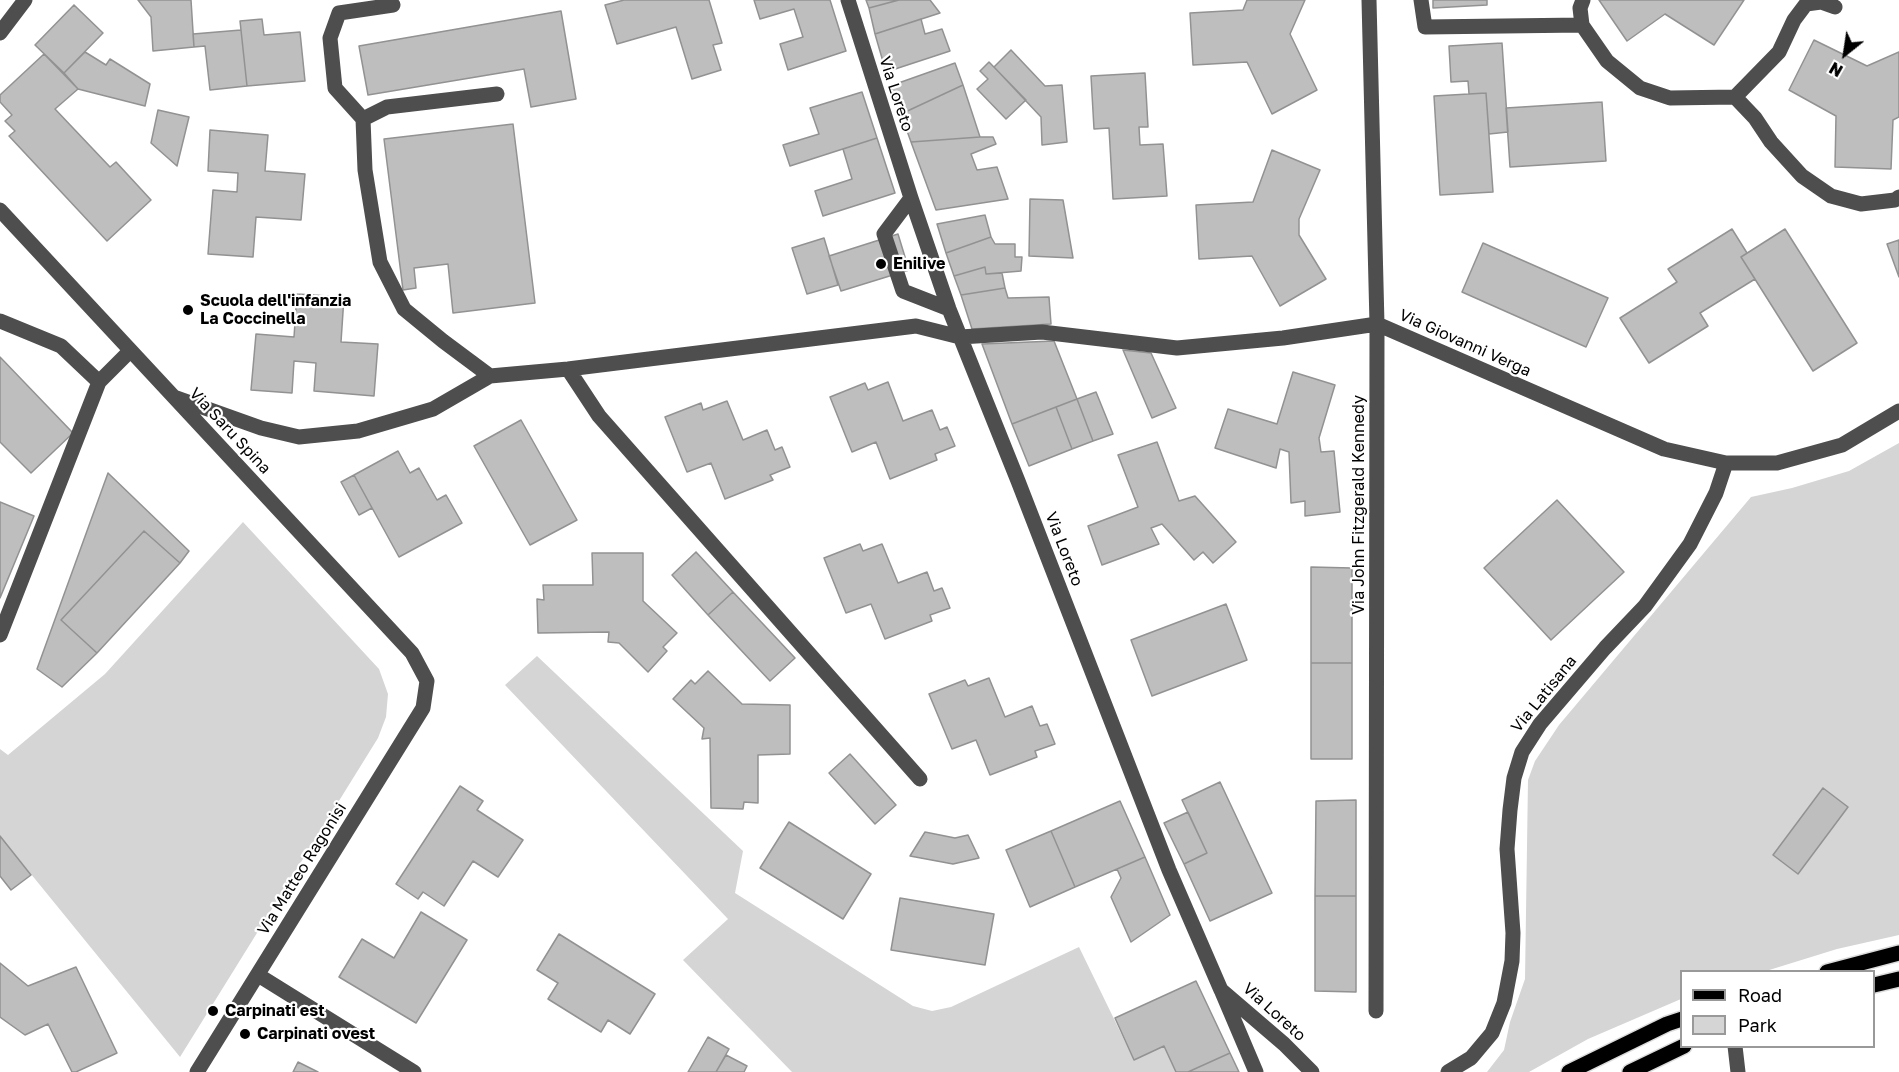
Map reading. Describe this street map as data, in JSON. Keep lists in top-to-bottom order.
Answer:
{
  "streets": {
    "street": [
      "Via Loreto",
      "Via Giovanni Verga",
      "Via Saru Spina",
      "Via John Fitzgerald Kennedy",
      "Via Latisana",
      "Via Matteo Ragonisi"
    ]
  },
  "crossings": [
    ["Via Loreto", "Via Giovanni Verga"],
    ["Via Giovanni Verga", "Via John Fitzgerald Kennedy"],
    ["Via Giovanni Verga", "Via Latisana"],
    ["Via Saru Spina", "Via Matteo Ragonisi"]
  ],
  "places": [
    "Enilive",
    "Scuola dell'infanzia La Coccinella",
    "Carpinati est",
    "Carpinati ovest"
  ],
  "legend": ["Road", "Park"],
  "north": "bottom left"
}
